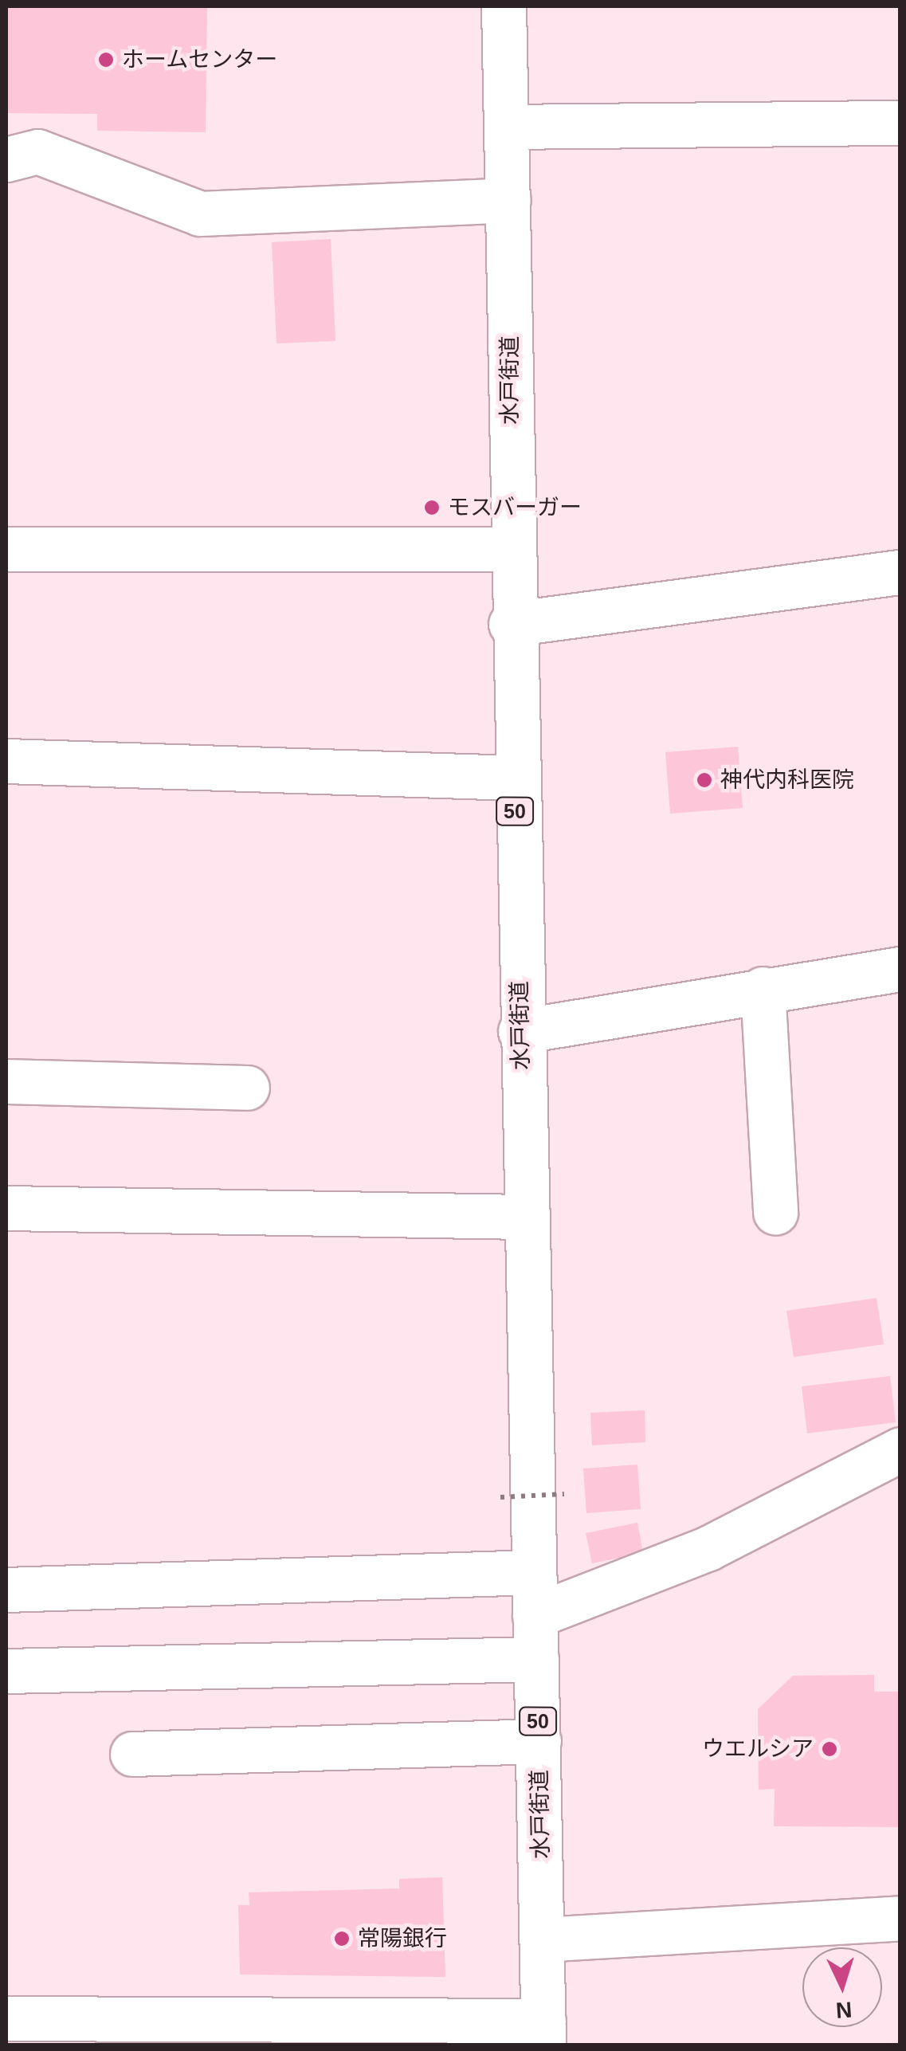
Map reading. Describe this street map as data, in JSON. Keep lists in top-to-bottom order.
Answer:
{
  "streets": {
    "street": ["水戸街道", "50"]
  },
  "places": [
    "ホームセンター",
    "モスバーガー",
    "神代内科医院",
    "ウエルシア",
    "常陽銀行"
  ],
  "north": "bottom"
}
